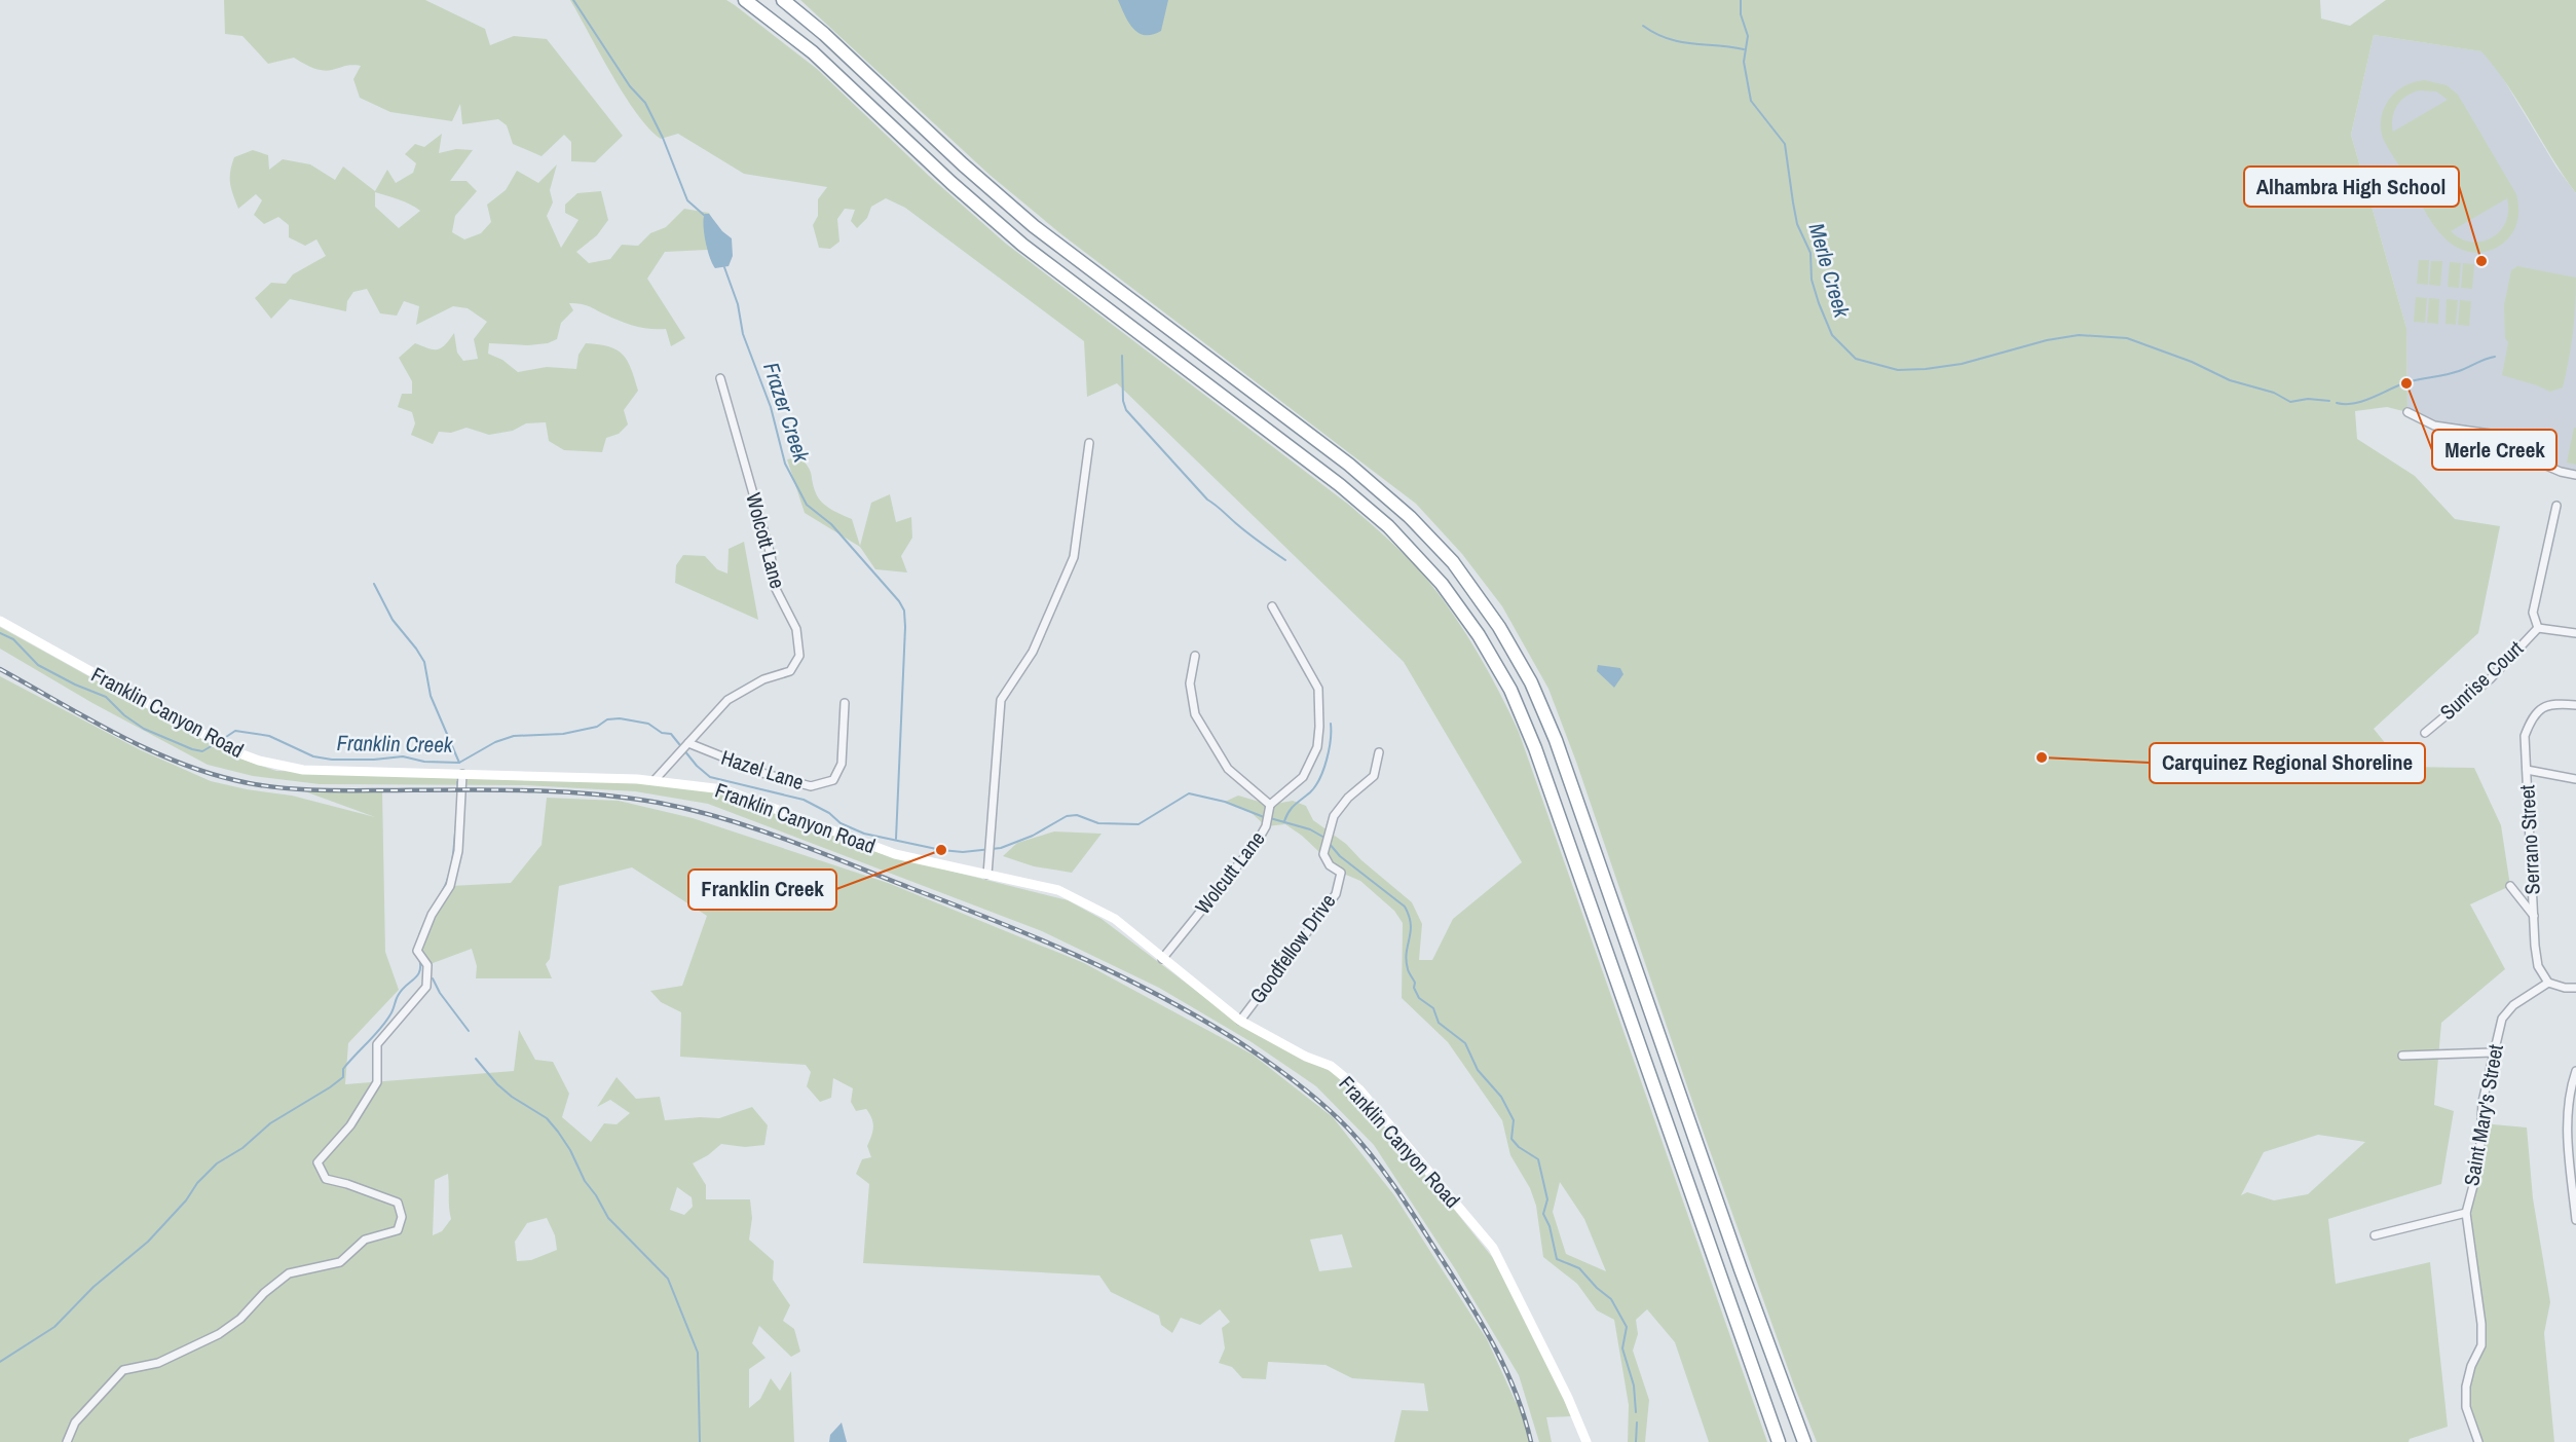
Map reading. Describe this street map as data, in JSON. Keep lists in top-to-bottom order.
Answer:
{
  "streets": {
    "street": [
      "Wolcott Lane",
      "Sunrise Court",
      "Franklin Canyon Road",
      "Hazel Lane",
      "Serrano Street",
      "Wolcutt Lane",
      "Goodfellow Drive",
      "Saint Mary's Street"
    ]
  },
  "crossings": [
    ["Wolcott Lane", "Franklin Canyon Road"],
    ["Wolcott Lane", "Hazel Lane"],
    ["Franklin Canyon Road", "Wolcutt Lane"],
    ["Franklin Canyon Road", "Goodfellow Drive"],
    ["Serrano Street", "Saint Mary's Street"]
  ],
  "water": ["Merle Creek", "Frazer Creek", "Franklin Creek"],
  "places": [
    "Alhambra High School",
    "Merle Creek",
    "Carquinez Regional Shoreline",
    "Franklin Creek"
  ]
}
